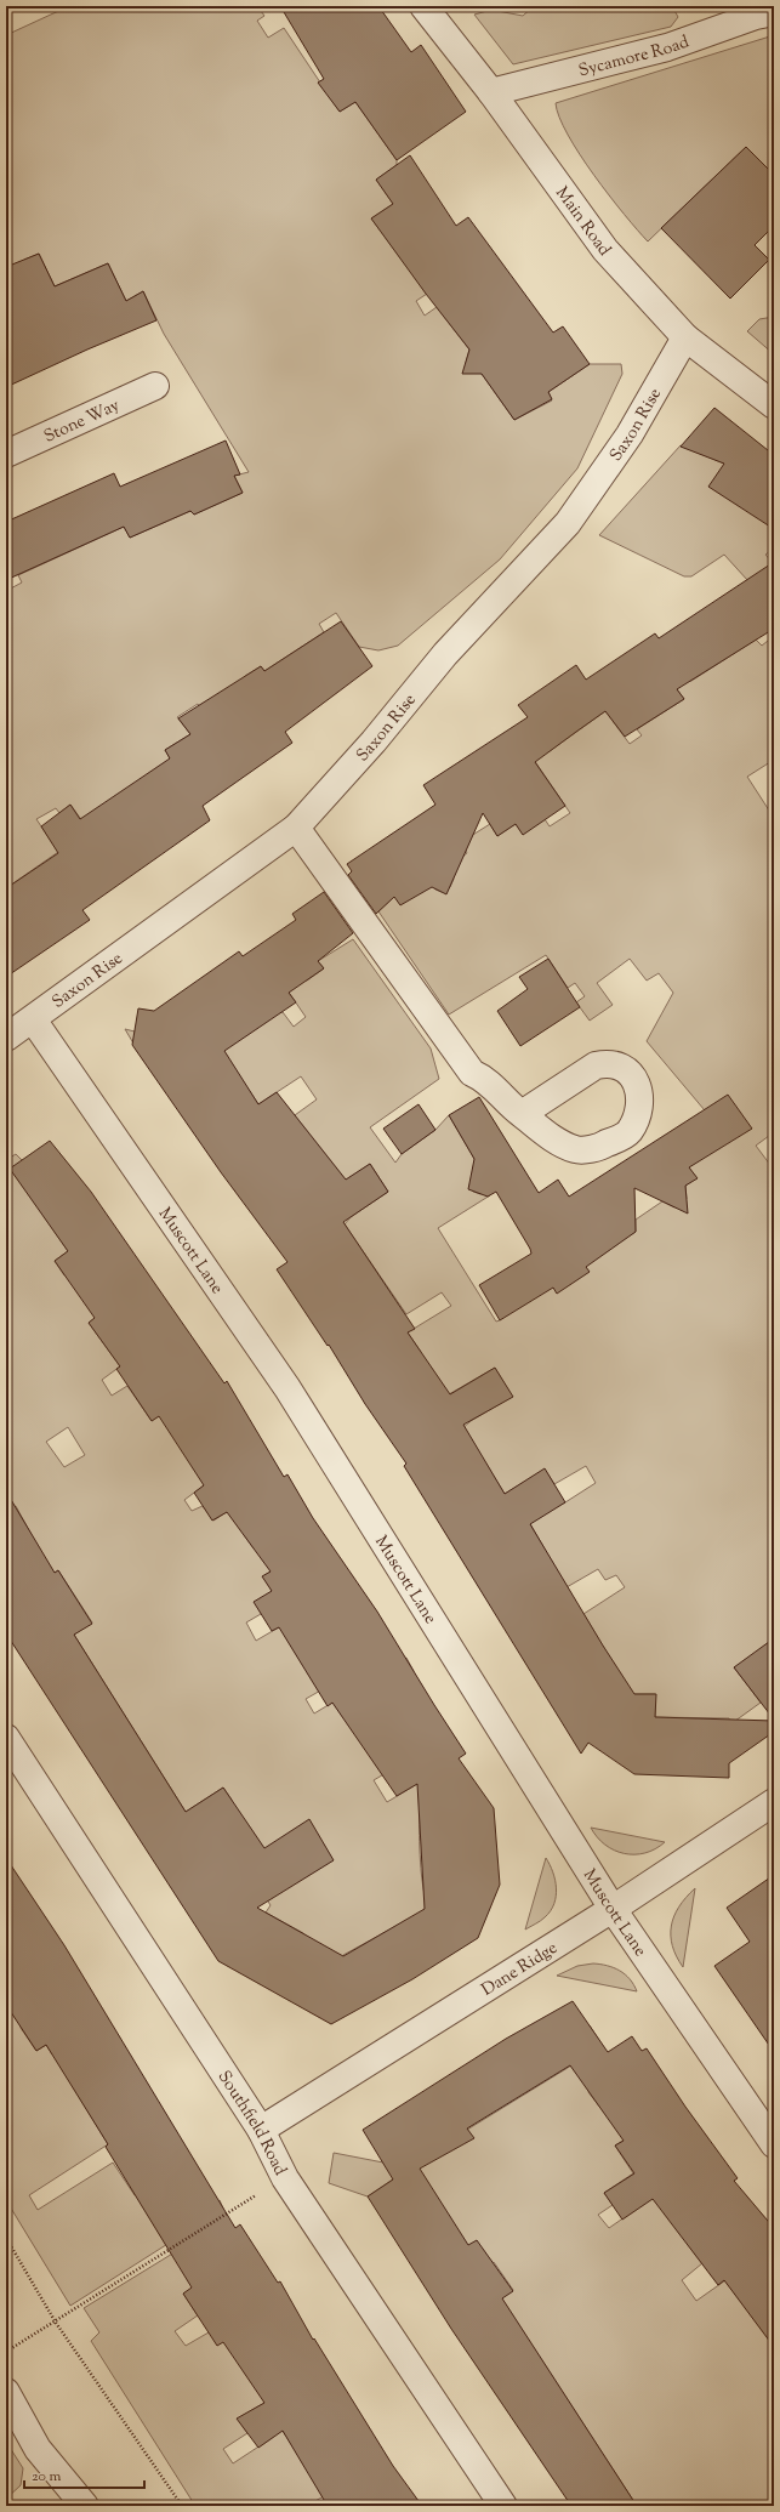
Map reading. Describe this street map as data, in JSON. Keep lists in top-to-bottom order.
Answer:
{
  "streets": {
    "street": [
      "Sycamore Road",
      "Main Road",
      "Stone Way",
      "Saxon Rise",
      "Muscott Lane",
      "Dane Ridge",
      "Southfield Road"
    ]
  },
  "crossings": [
    ["Sycamore Road", "Main Road"],
    ["Main Road", "Saxon Rise"],
    ["Saxon Rise", "Muscott Lane"],
    ["Muscott Lane", "Dane Ridge"],
    ["Dane Ridge", "Southfield Road"]
  ],
  "scale_bar": "20 m"
}
